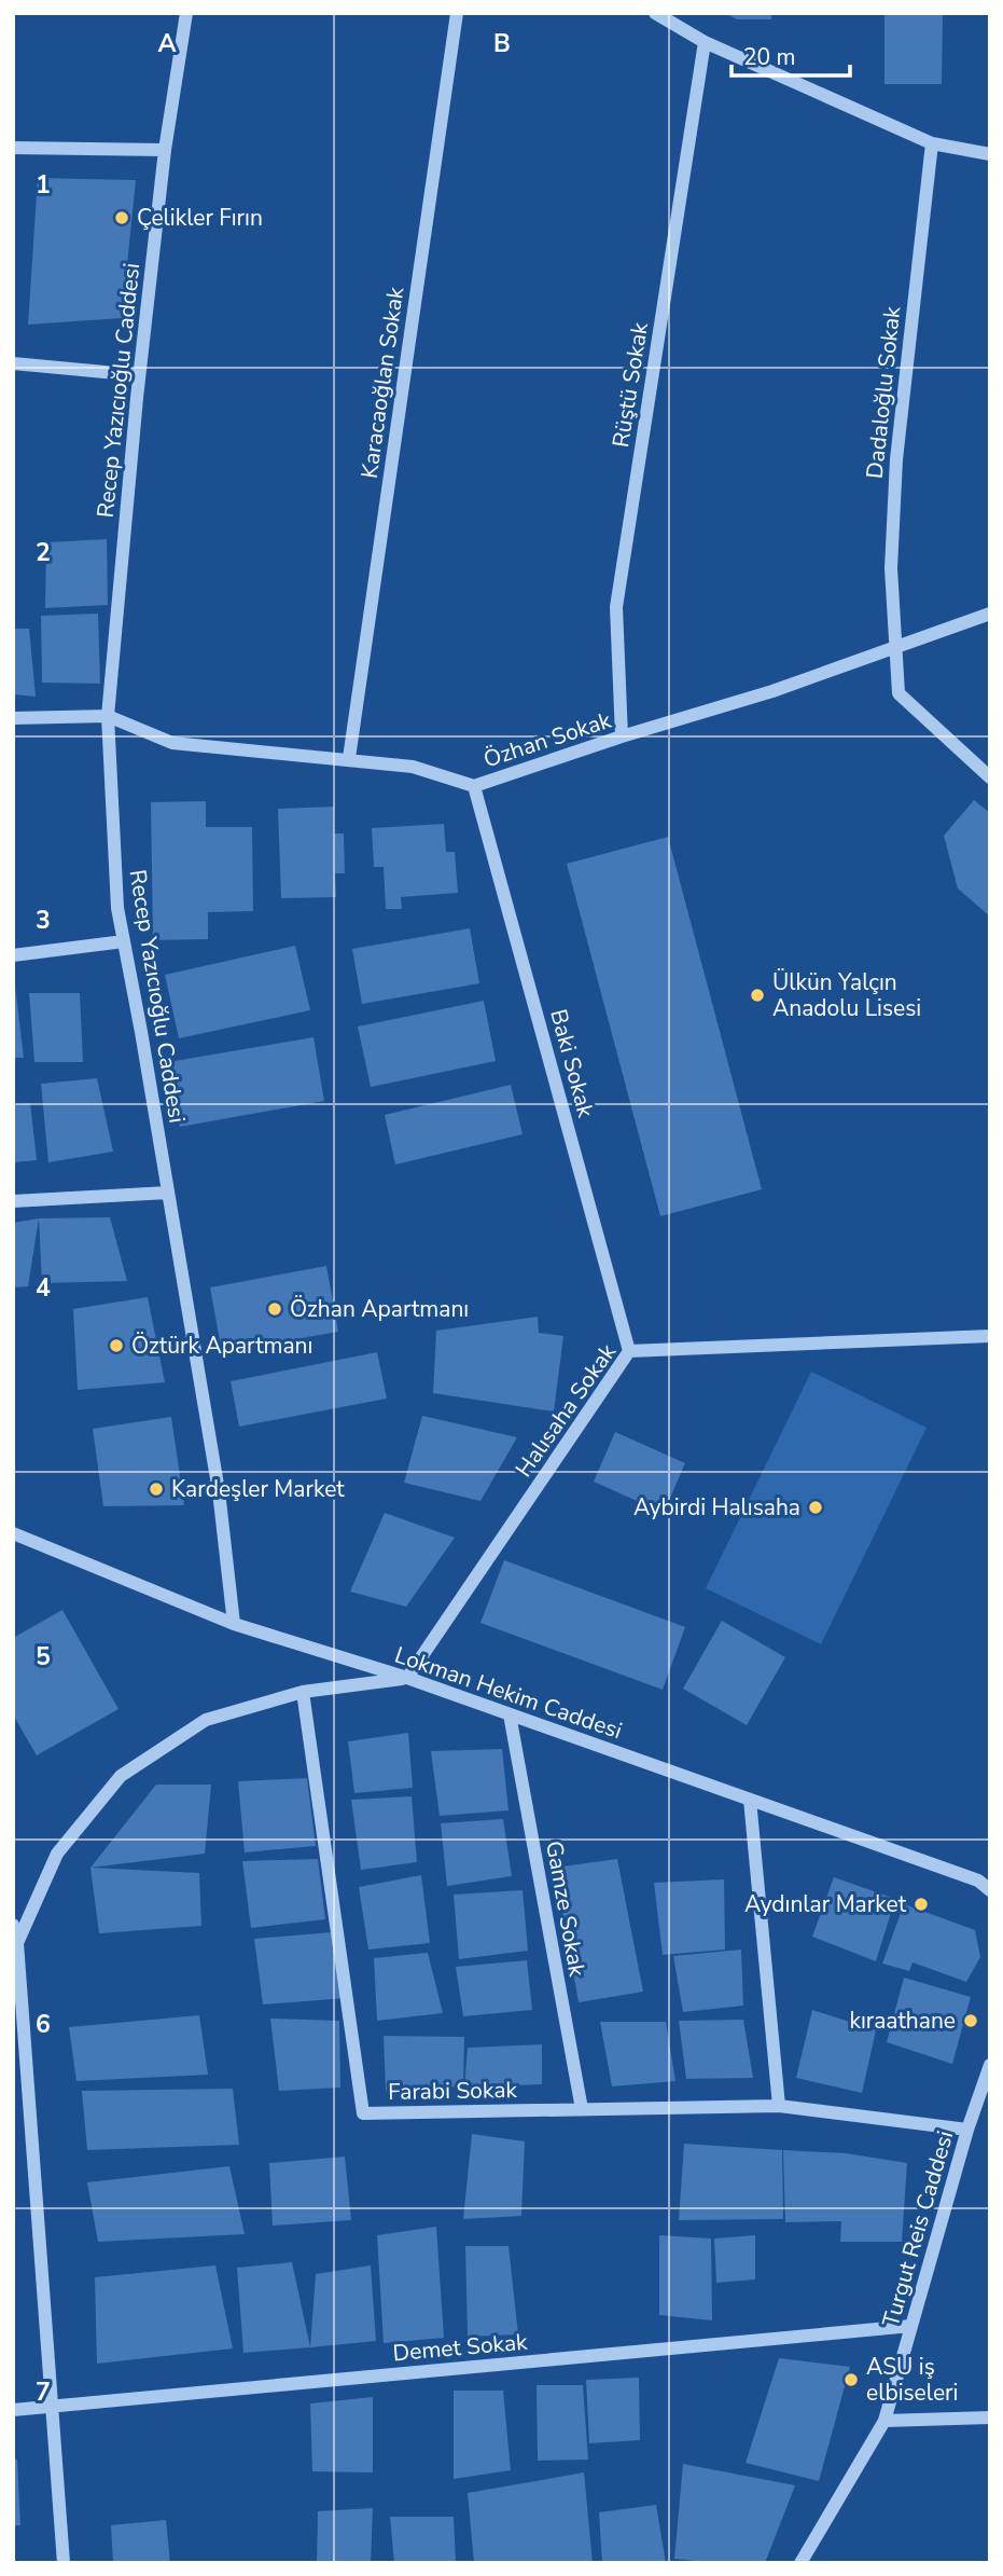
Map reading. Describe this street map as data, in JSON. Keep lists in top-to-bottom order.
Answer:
{
  "streets": {
    "street": [
      "Karacaoğlan Sokak",
      "Rüştü Sokak",
      "Recep Yazıcıoğlu Caddesi",
      "Dadaloğlu Sokak",
      "Özhan Sokak",
      "Baki Sokak",
      "Halısaha Sokak",
      "Lokman Hekim Caddesi",
      "Gamze Sokak",
      "Farabi Sokak",
      "Turgut Reis Caddesi",
      "Demet Sokak"
    ]
  },
  "crossings": [
    ["Karacaoğlan Sokak", "Özhan Sokak"],
    ["Rüştü Sokak", "Özhan Sokak"],
    ["Recep Yazıcıoğlu Caddesi", "Özhan Sokak"],
    ["Recep Yazıcıoğlu Caddesi", "Lokman Hekim Caddesi"],
    ["Dadaloğlu Sokak", "Özhan Sokak"],
    ["Özhan Sokak", "Baki Sokak"],
    ["Baki Sokak", "Halısaha Sokak"],
    ["Halısaha Sokak", "Lokman Hekim Caddesi"],
    ["Lokman Hekim Caddesi", "Gamze Sokak"],
    ["Gamze Sokak", "Farabi Sokak"],
    ["Farabi Sokak", "Turgut Reis Caddesi"],
    ["Turgut Reis Caddesi", "Demet Sokak"]
  ],
  "places": [
    "Çelikler Fırın",
    "Ülkün Yalçın Anadolu Lisesi",
    "Özhan Apartmanı",
    "Öztürk Apartmanı",
    "Kardeşler Market",
    "Aybirdi Halısaha",
    "Aydınlar Market",
    "kıraathane",
    "ASU iş elbiseleri"
  ],
  "scale_bar": "20 m",
  "grid": {
    "columns": ["A", "B"],
    "rows": [
      "1",
      "2",
      "3",
      "4",
      "5",
      "6",
      "7"
    ]
  }
}
